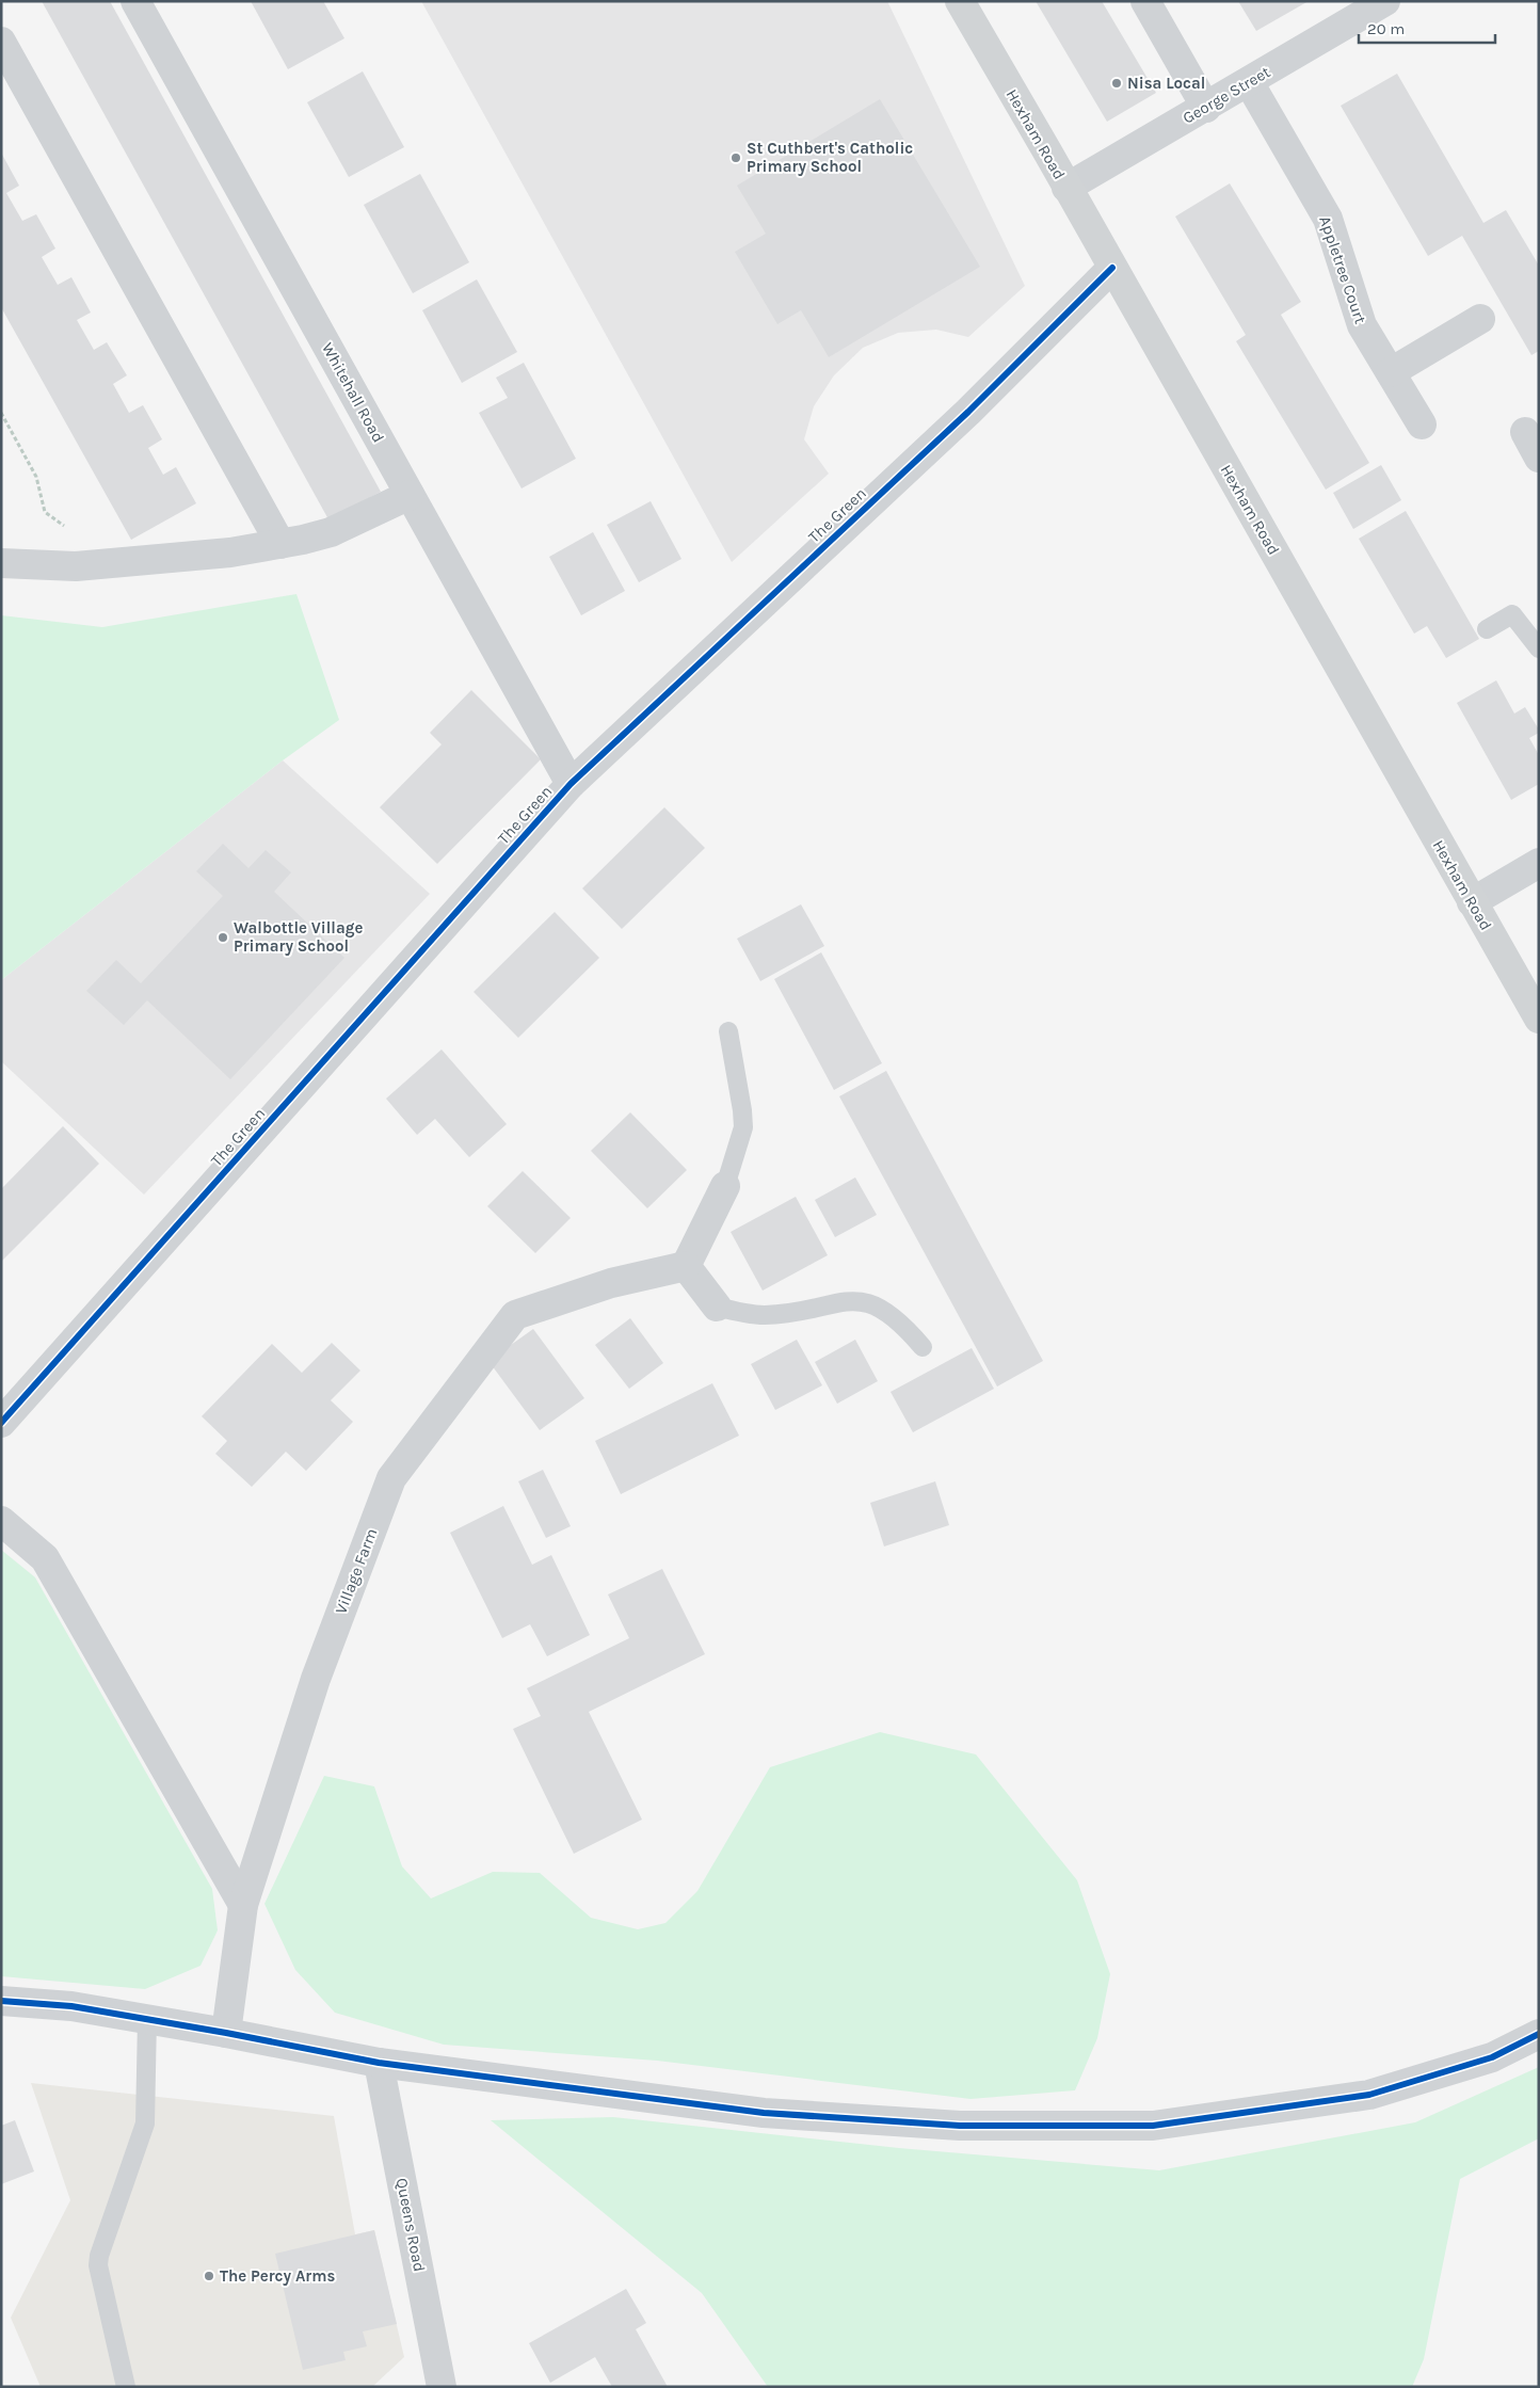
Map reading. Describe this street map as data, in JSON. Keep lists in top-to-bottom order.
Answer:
{
  "streets": {
    "main road": ["Hexham Road"],
    "street": [
      "George Street",
      "Appletree Court",
      "Whitehall Road",
      "The Green",
      "Village Farm",
      "Queens Road"
    ]
  },
  "crossings": [
    ["George Street", "Hexham Road"],
    ["George Street", "Appletree Court"],
    ["Hexham Road", "The Green"],
    ["Whitehall Road", "The Green"]
  ],
  "places": [
    "Nisa Local",
    "St Cuthbert's Catholic Primary School",
    "Walbottle Village Primary School",
    "The Percy Arms"
  ],
  "scale_bar": "20 m"
}
